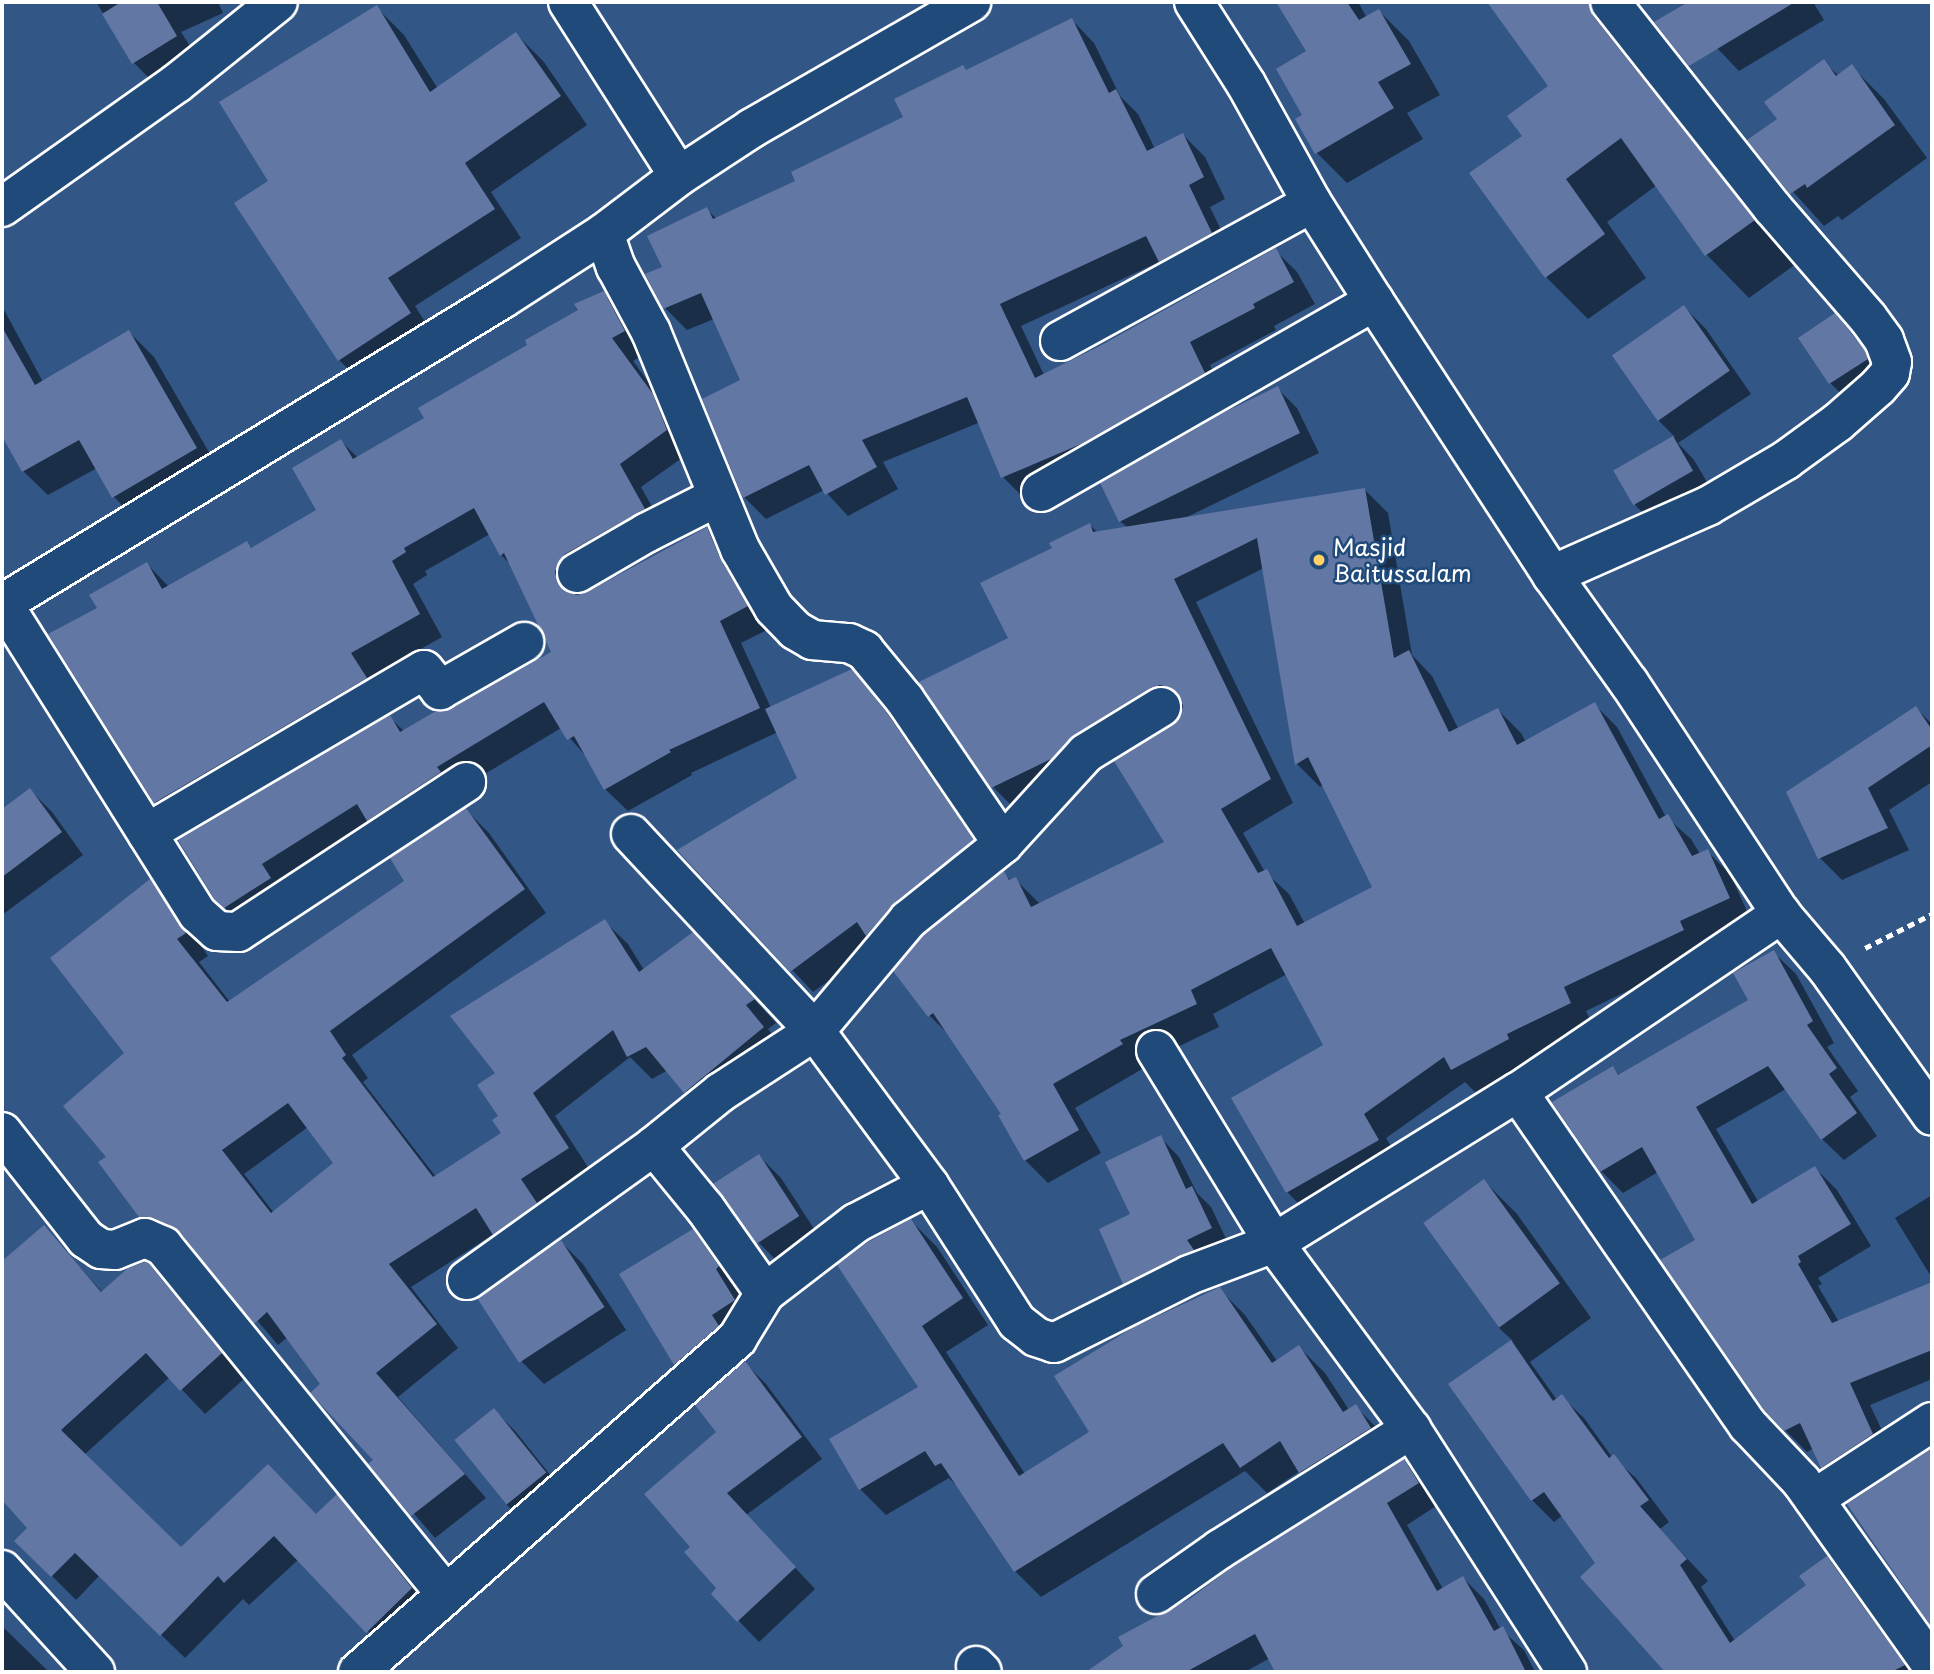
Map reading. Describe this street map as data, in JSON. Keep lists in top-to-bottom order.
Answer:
{
  "places": ["Masjid Baitussalam"]
}
